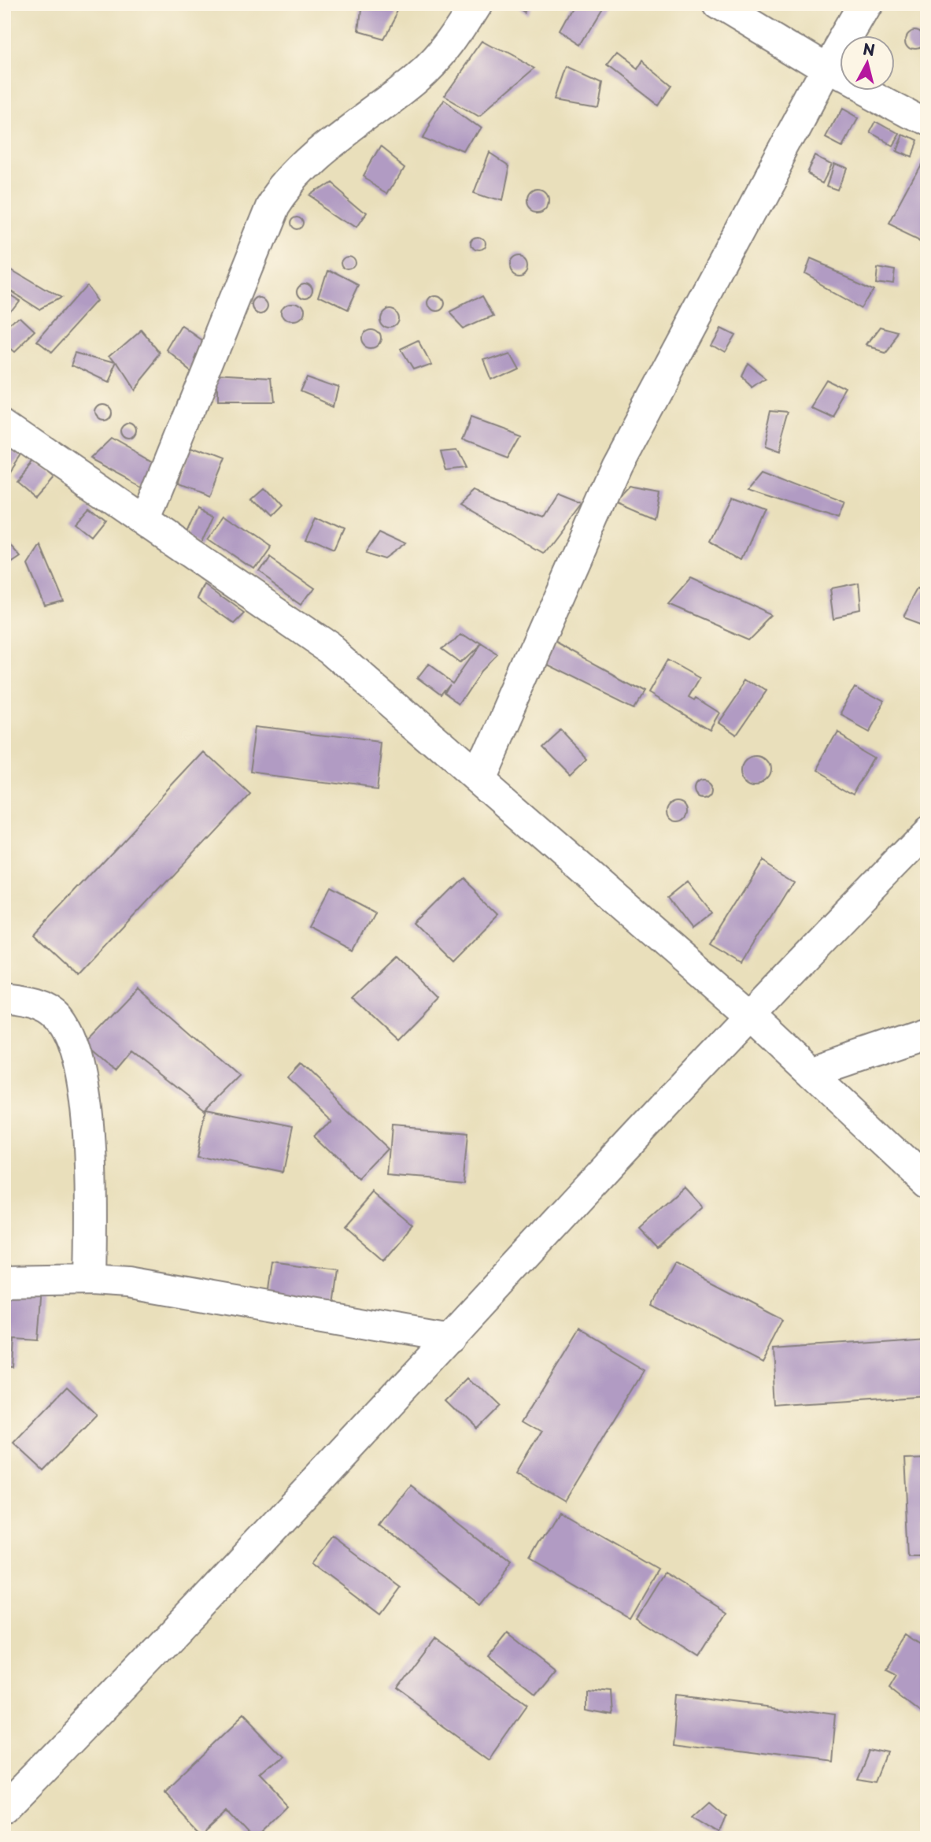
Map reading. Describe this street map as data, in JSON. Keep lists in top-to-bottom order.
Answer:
{
  "north": "top"
}
